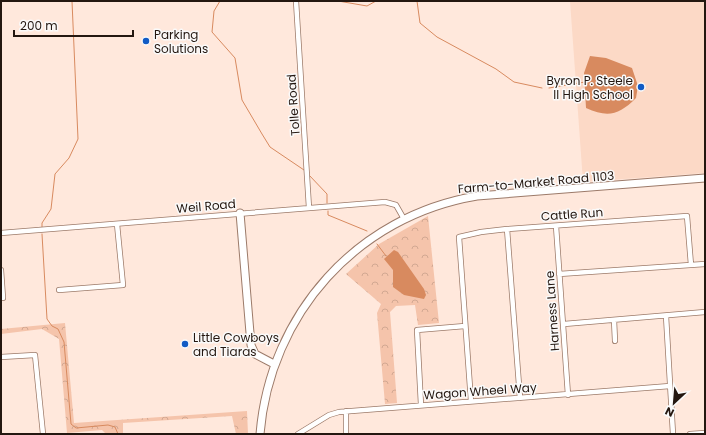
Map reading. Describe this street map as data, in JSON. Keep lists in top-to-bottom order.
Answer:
{
  "streets": {
    "main road": ["Farm-to-Market Road 1103"],
    "street": [
      "Tolle Road",
      "Weil Road",
      "Cattle Run",
      "Harness Lane",
      "Wagon Wheel Way"
    ]
  },
  "crossings": [
    ["Tolle Road", "Weil Road"],
    ["Farm-to-Market Road 1103", "Weil Road"],
    ["Cattle Run", "Harness Lane"],
    ["Harness Lane", "Wagon Wheel Way"]
  ],
  "places": ["Parking Solutions", "Byron P. Steele II High School", "Little Cowboys and Tiaras"],
  "scale_bar": "200 m",
  "north": "bottom left"
}
